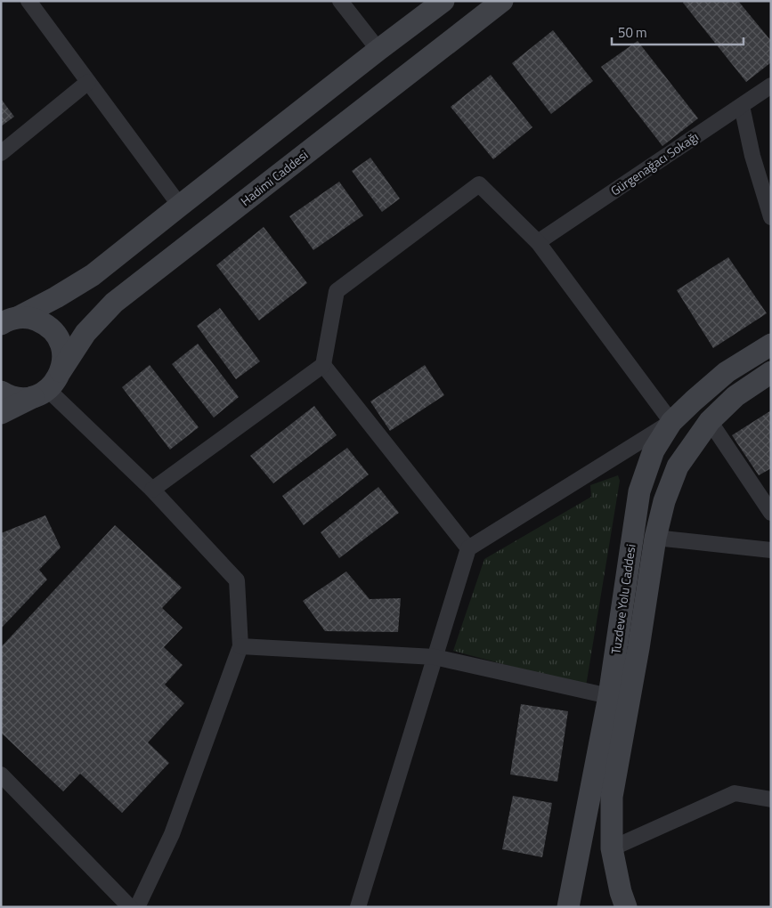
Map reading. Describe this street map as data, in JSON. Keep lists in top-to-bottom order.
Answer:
{
  "streets": {
    "main road": ["Hadimi Caddesi", "Tuzdeve Yolu Caddesi"],
    "street": ["Gürgenağacı Sokağı"]
  },
  "scale_bar": "50 m"
}
